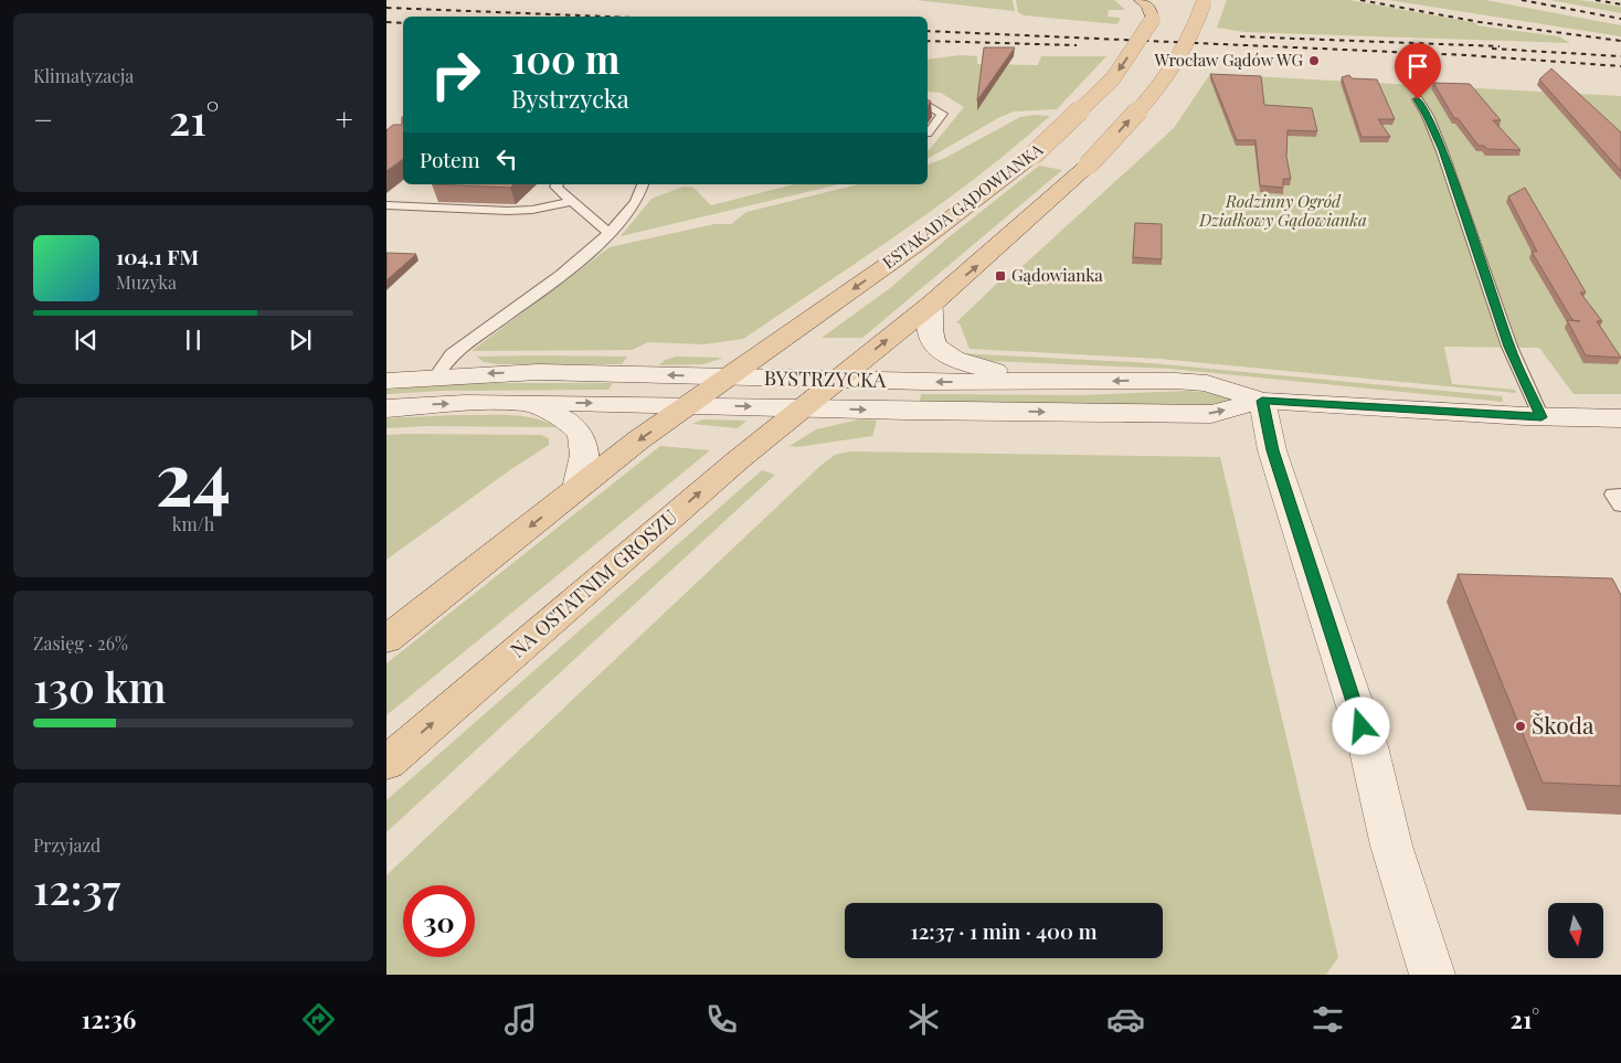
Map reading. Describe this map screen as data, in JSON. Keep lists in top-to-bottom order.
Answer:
{
  "streets": {
    "main road": ["ESTAKADA GĄDOWIANKA", "NA OSTATNIM GROSZU"],
    "street": ["BYSTRZYCKA"]
  },
  "crossings": [
    ["ESTAKADA GĄDOWIANKA", "BYSTRZYCKA"],
    ["BYSTRZYCKA", "NA OSTATNIM GROSZU"]
  ],
  "parks": ["Rodzinny Ogród Działkowy Gądowianka"],
  "places": {
    "other": ["Wrocław Gądów WG", "Škoda"],
    "transit": ["Gądowianka"]
  },
  "north": "bottom",
  "page": {
    "tile": [
      "Klimatyzacja",
      ["24", "km/h"],
      ["Zasięg · 26%", "130 km"],
      ["Przyjazd", "12:37"]
    ],
    "turn": ["100 m", "Bystrzycka"],
    "heat": ["−", "21°", "+"],
    "then": "Potem",
    "song": ["104.1 FM", "Muzyka"],
    "limit": "30",
    "trip": "12:37 · 1 min · 400 m",
    "tabs": ["12:36", "21°"]
  }
}
